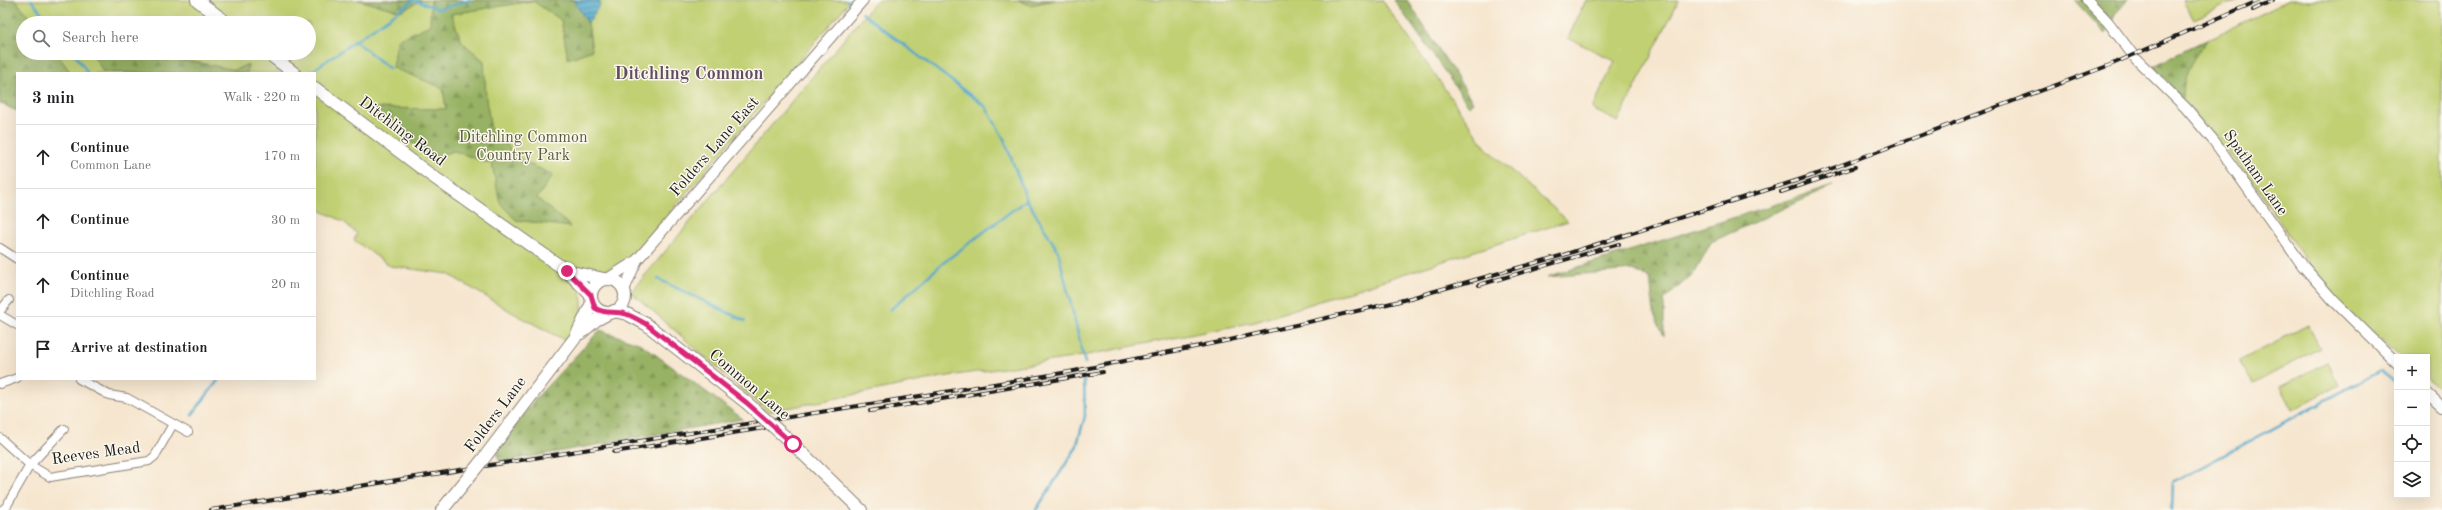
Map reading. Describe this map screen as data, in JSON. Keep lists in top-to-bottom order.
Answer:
{
  "streets": {
    "main road": ["Ditchling Road", "Common Lane", "Folders Lane"],
    "street": ["Folders Lane East", "Spatham Lane", "Reeves Mead"]
  },
  "crossings": [
    ["Ditchling Road", "Folders Lane East"],
    ["Ditchling Road", "Common Lane"],
    ["Ditchling Road", "Folders Lane"],
    ["Folders Lane East", "Common Lane"],
    ["Folders Lane East", "Folders Lane"],
    ["Common Lane", "Folders Lane"]
  ],
  "districts": ["Ditchling Common"],
  "parks": ["Ditchling Common Country Park"],
  "page": {
    "search": "Search here",
    "heading": ["3 min", "Walk · 220 m"],
    "list": [
      ["Continue", "Common Lane", "170 m"],
      ["Continue", "30 m"],
      ["Continue", "Ditchling Road", "20 m"],
      "Arrive at destination"
    ],
    "map_buttons": ["+", "−"]
  }
}
